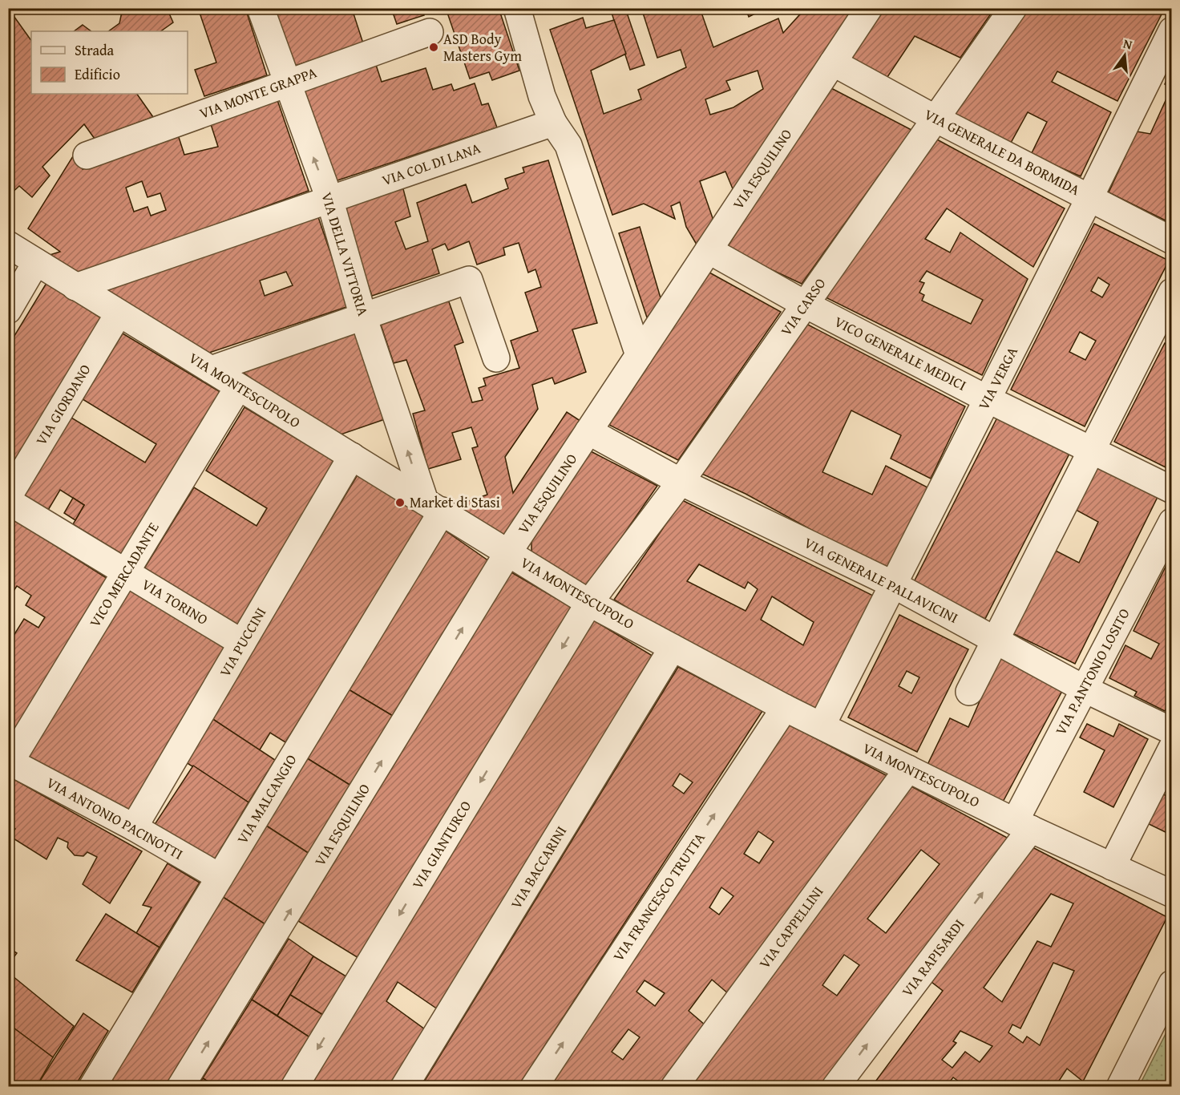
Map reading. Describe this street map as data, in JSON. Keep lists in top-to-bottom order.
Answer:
{
  "streets": {
    "street": [
      "VIA MONTE GRAPPA",
      "VIA GENERALE DA BORMIDA",
      "VIA COL DI LANA",
      "VIA ESQUILINO",
      "VIA DELLA VITTORIA",
      "VIA CARSO",
      "VICO GENERALE MEDICI",
      "VIA VERGA",
      "VIA MONTESCUPOLO",
      "VIA GIORDANO",
      "VICO MERCADANTE",
      "VIA GENERALE PALLAVICINI",
      "VIA TORINO",
      "VIA PUCCINI",
      "VIA P.ANTONIO LOSITO",
      "VIA MALCANGIO",
      "VIA ANTONIO PACINOTTI",
      "VIA GIANTURCO",
      "VIA BACCARINI",
      "VIA FRANCESCO TRUTTA",
      "VIA CAPPELLINI",
      "VIA RAPISARDI"
    ]
  },
  "crossings": [
    ["VIA MONTE GRAPPA", "VIA DELLA VITTORIA"],
    ["VIA GENERALE DA BORMIDA", "VIA ESQUILINO"],
    ["VIA GENERALE DA BORMIDA", "VIA CARSO"],
    ["VIA GENERALE DA BORMIDA", "VIA VERGA"],
    ["VIA COL DI LANA", "VIA DELLA VITTORIA"],
    ["VIA COL DI LANA", "VIA MONTESCUPOLO"],
    ["VIA ESQUILINO", "VICO GENERALE MEDICI"],
    ["VIA ESQUILINO", "VIA MONTESCUPOLO"],
    ["VIA ESQUILINO", "VIA GENERALE PALLAVICINI"],
    ["VIA DELLA VITTORIA", "VIA MONTESCUPOLO"],
    ["VIA DELLA VITTORIA", "VIA MALCANGIO"],
    ["VIA CARSO", "VICO GENERALE MEDICI"],
    ["VIA CARSO", "VIA MONTESCUPOLO"],
    ["VIA CARSO", "VIA GENERALE PALLAVICINI"],
    ["VIA CARSO", "VIA GIANTURCO"],
    ["VICO GENERALE MEDICI", "VIA VERGA"],
    ["VIA VERGA", "VIA MONTESCUPOLO"],
    ["VIA VERGA", "VIA GENERALE PALLAVICINI"],
    ["VIA MONTESCUPOLO", "VIA GIORDANO"],
    ["VIA MONTESCUPOLO", "VICO MERCADANTE"],
    ["VIA MONTESCUPOLO", "VIA PUCCINI"],
    ["VIA MONTESCUPOLO", "VIA P.ANTONIO LOSITO"],
    ["VIA MONTESCUPOLO", "VIA MALCANGIO"],
    ["VIA MONTESCUPOLO", "VIA GIANTURCO"],
    ["VIA MONTESCUPOLO", "VIA BACCARINI"],
    ["VIA MONTESCUPOLO", "VIA FRANCESCO TRUTTA"],
    ["VIA MONTESCUPOLO", "VIA CAPPELLINI"],
    ["VIA MONTESCUPOLO", "VIA RAPISARDI"],
    ["VIA GIORDANO", "VIA TORINO"],
    ["VICO MERCADANTE", "VIA TORINO"],
    ["VICO MERCADANTE", "VIA ANTONIO PACINOTTI"],
    ["VIA GENERALE PALLAVICINI", "VIA P.ANTONIO LOSITO"],
    ["VIA TORINO", "VIA PUCCINI"],
    ["VIA PUCCINI", "VIA ANTONIO PACINOTTI"],
    ["VIA P.ANTONIO LOSITO", "VIA RAPISARDI"],
    ["VIA MALCANGIO", "VIA ANTONIO PACINOTTI"]
  ],
  "one_way": [
    "VIA ESQUILINO",
    "VIA DELLA VITTORIA",
    "VIA GIANTURCO",
    "VIA FRANCESCO TRUTTA"
  ],
  "places": ["ASD Body Masters Gym", "Market di Stasi"],
  "legend": ["Strada", "Edificio"],
  "north": "top"
}
